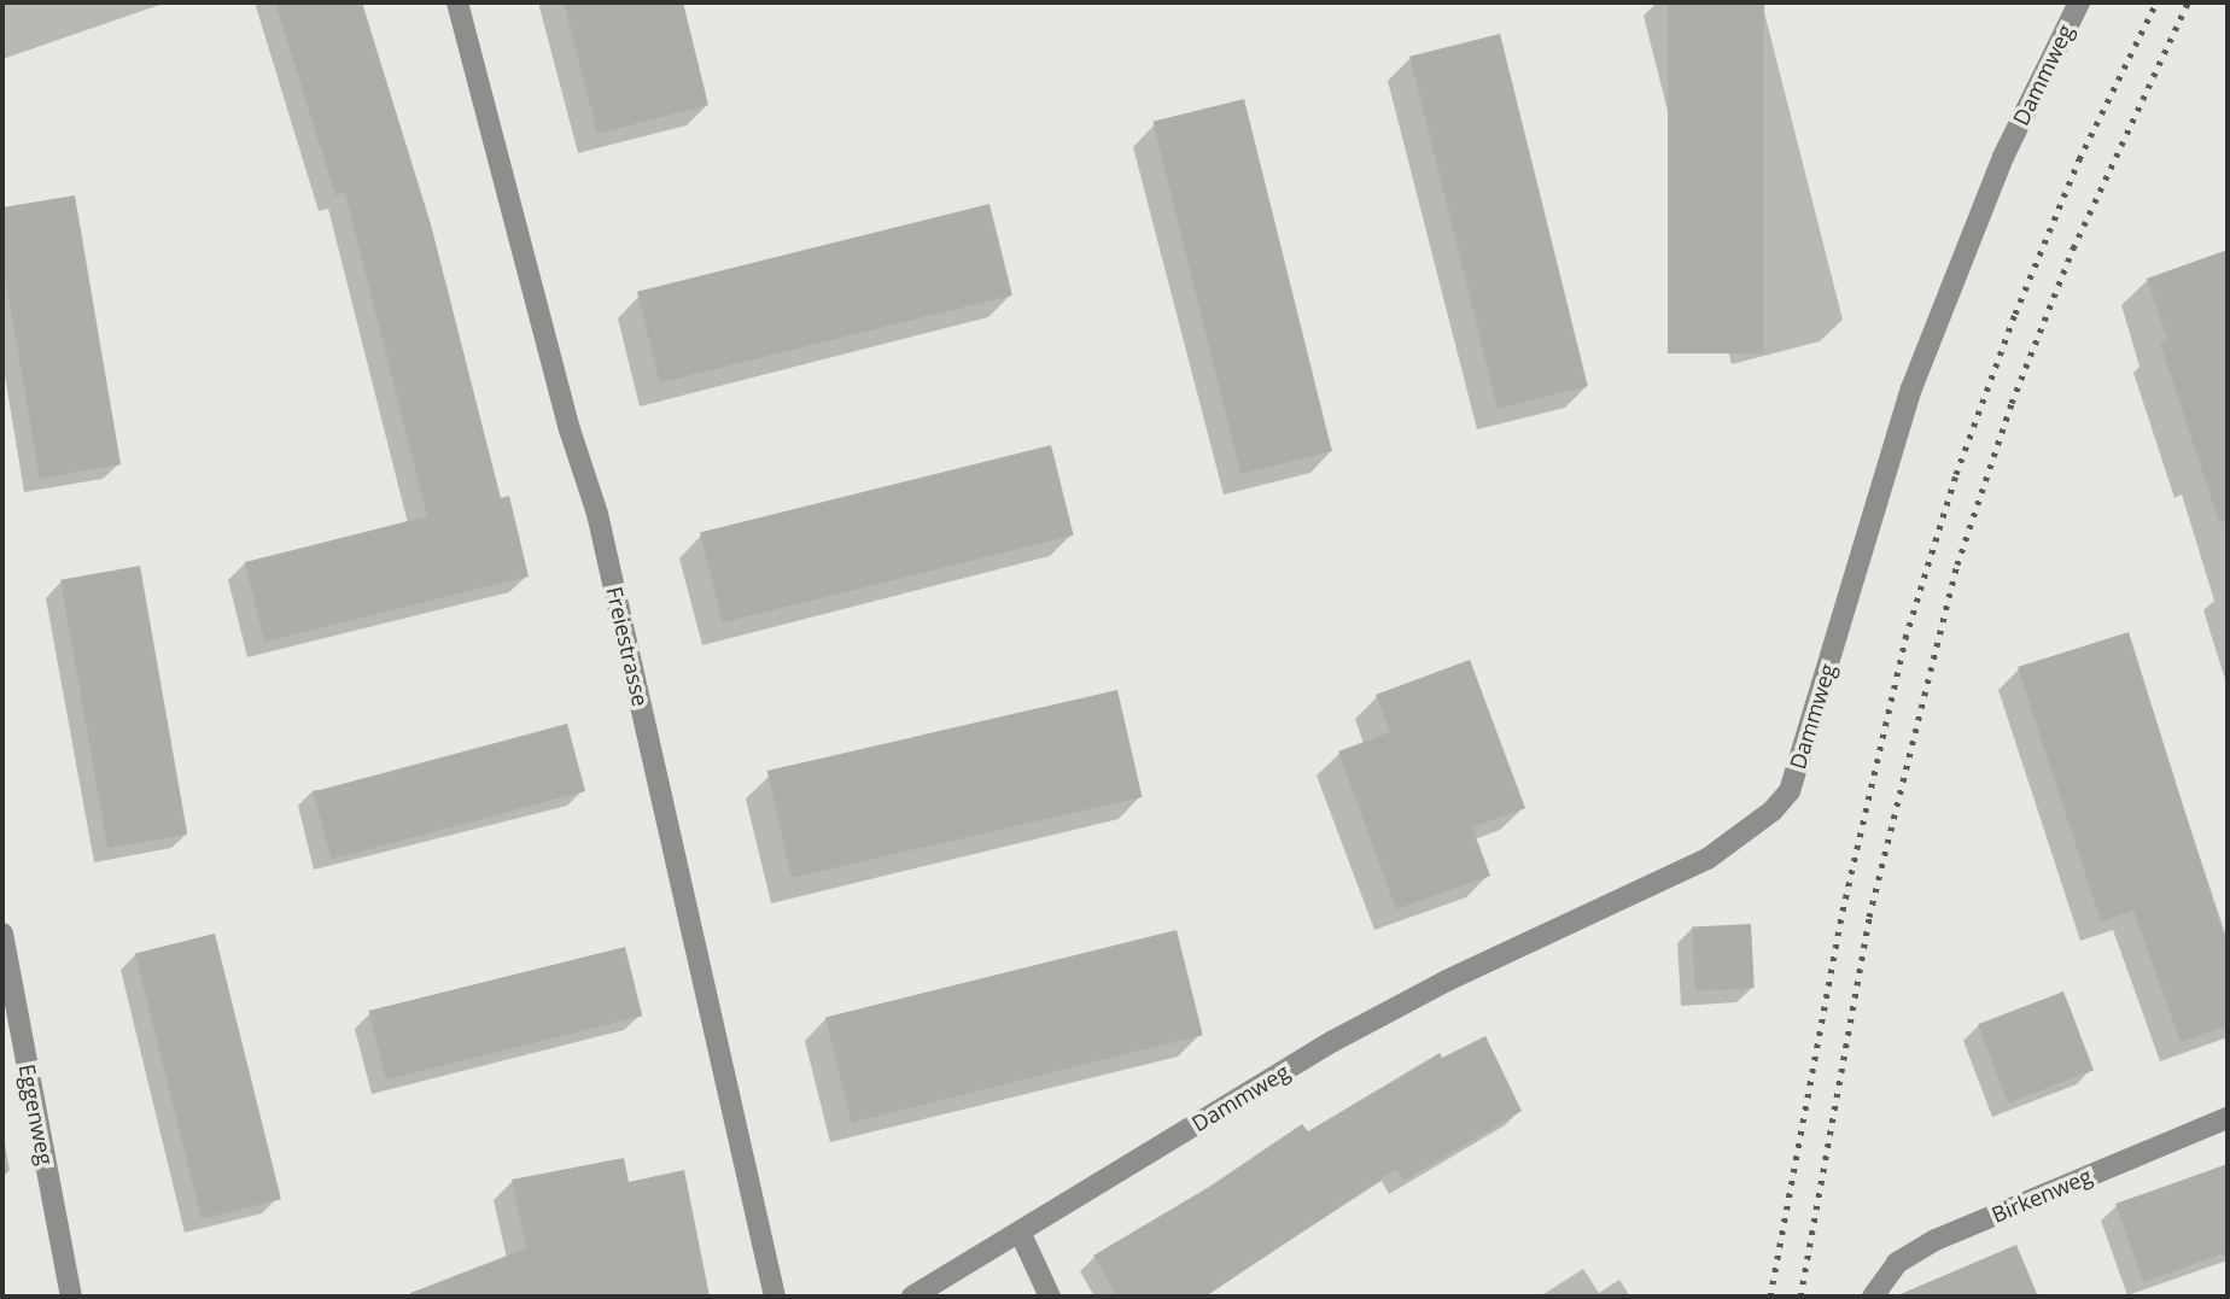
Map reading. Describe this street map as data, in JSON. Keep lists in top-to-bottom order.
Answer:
{
  "streets": {
    "street": [
      "Dammweg",
      "Freiestrasse",
      "Eggenweg",
      "Birkenweg"
    ]
  }
}
